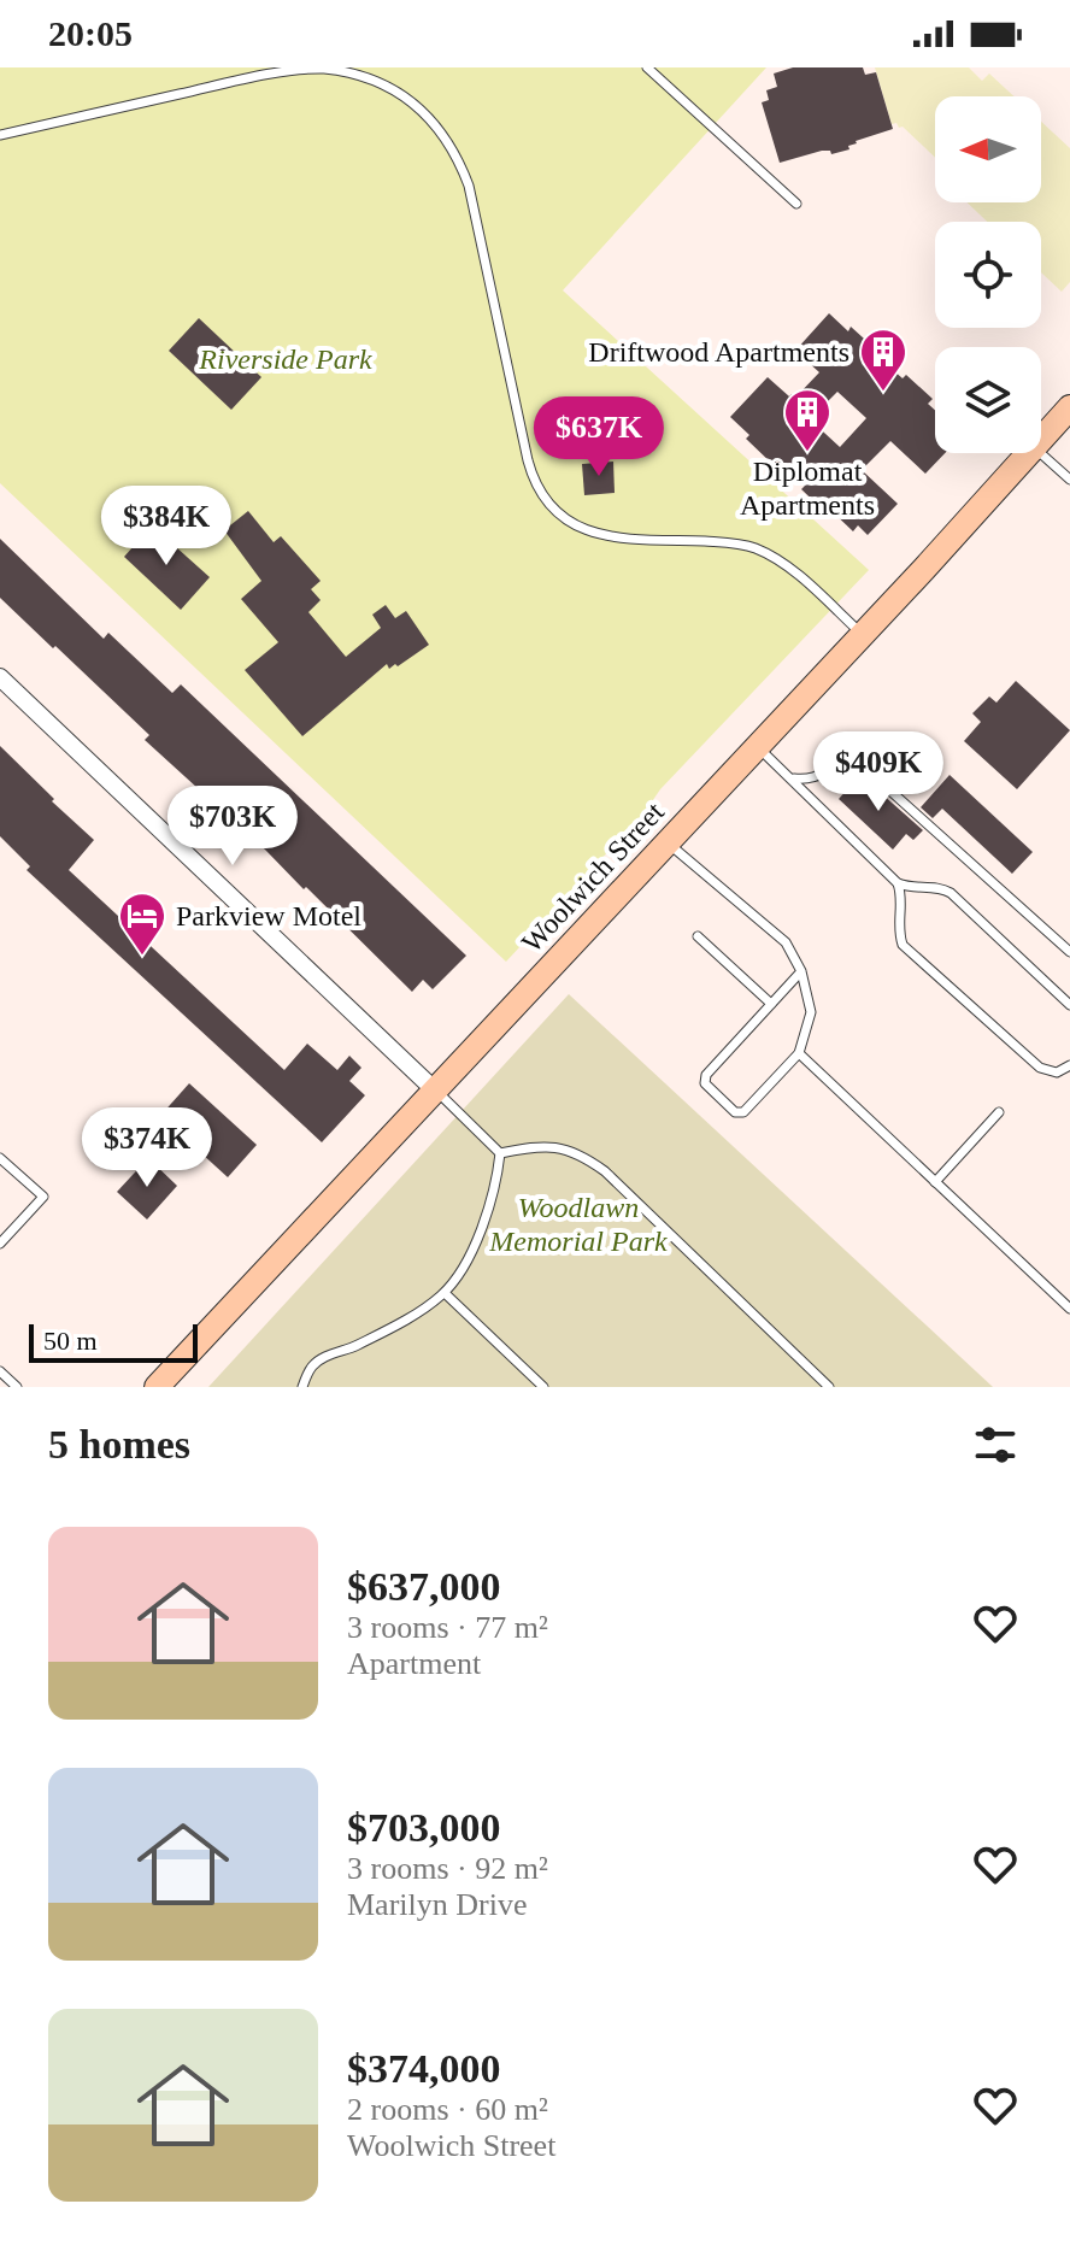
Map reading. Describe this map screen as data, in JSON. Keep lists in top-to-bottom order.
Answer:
{
  "streets": {
    "main road": ["Woolwich Street"]
  },
  "parks": ["Riverside Park", "Woodlawn Memorial Park"],
  "places": {
    "building": ["Driftwood Apartments", "Diplomat Apartments"],
    "hotel": ["Parkview Motel"]
  },
  "scale_bar": "50 m",
  "north": "left",
  "page": {
    "status": "20:05",
    "price": [
      "$637K",
      "$384K",
      "$409K",
      "$703K",
      "$374K"
    ],
    "scale": "50 m",
    "heading": "5 homes",
    "list": [
      {
        "name": "$637,000",
        "note": "3 rooms · 77 m² · Apartment"
      },
      {
        "name": "$703,000",
        "note": "3 rooms · 92 m² · Marilyn Drive"
      },
      {
        "name": "$374,000",
        "note": "2 rooms · 60 m² · Woolwich Street"
      }
    ]
  }
}
